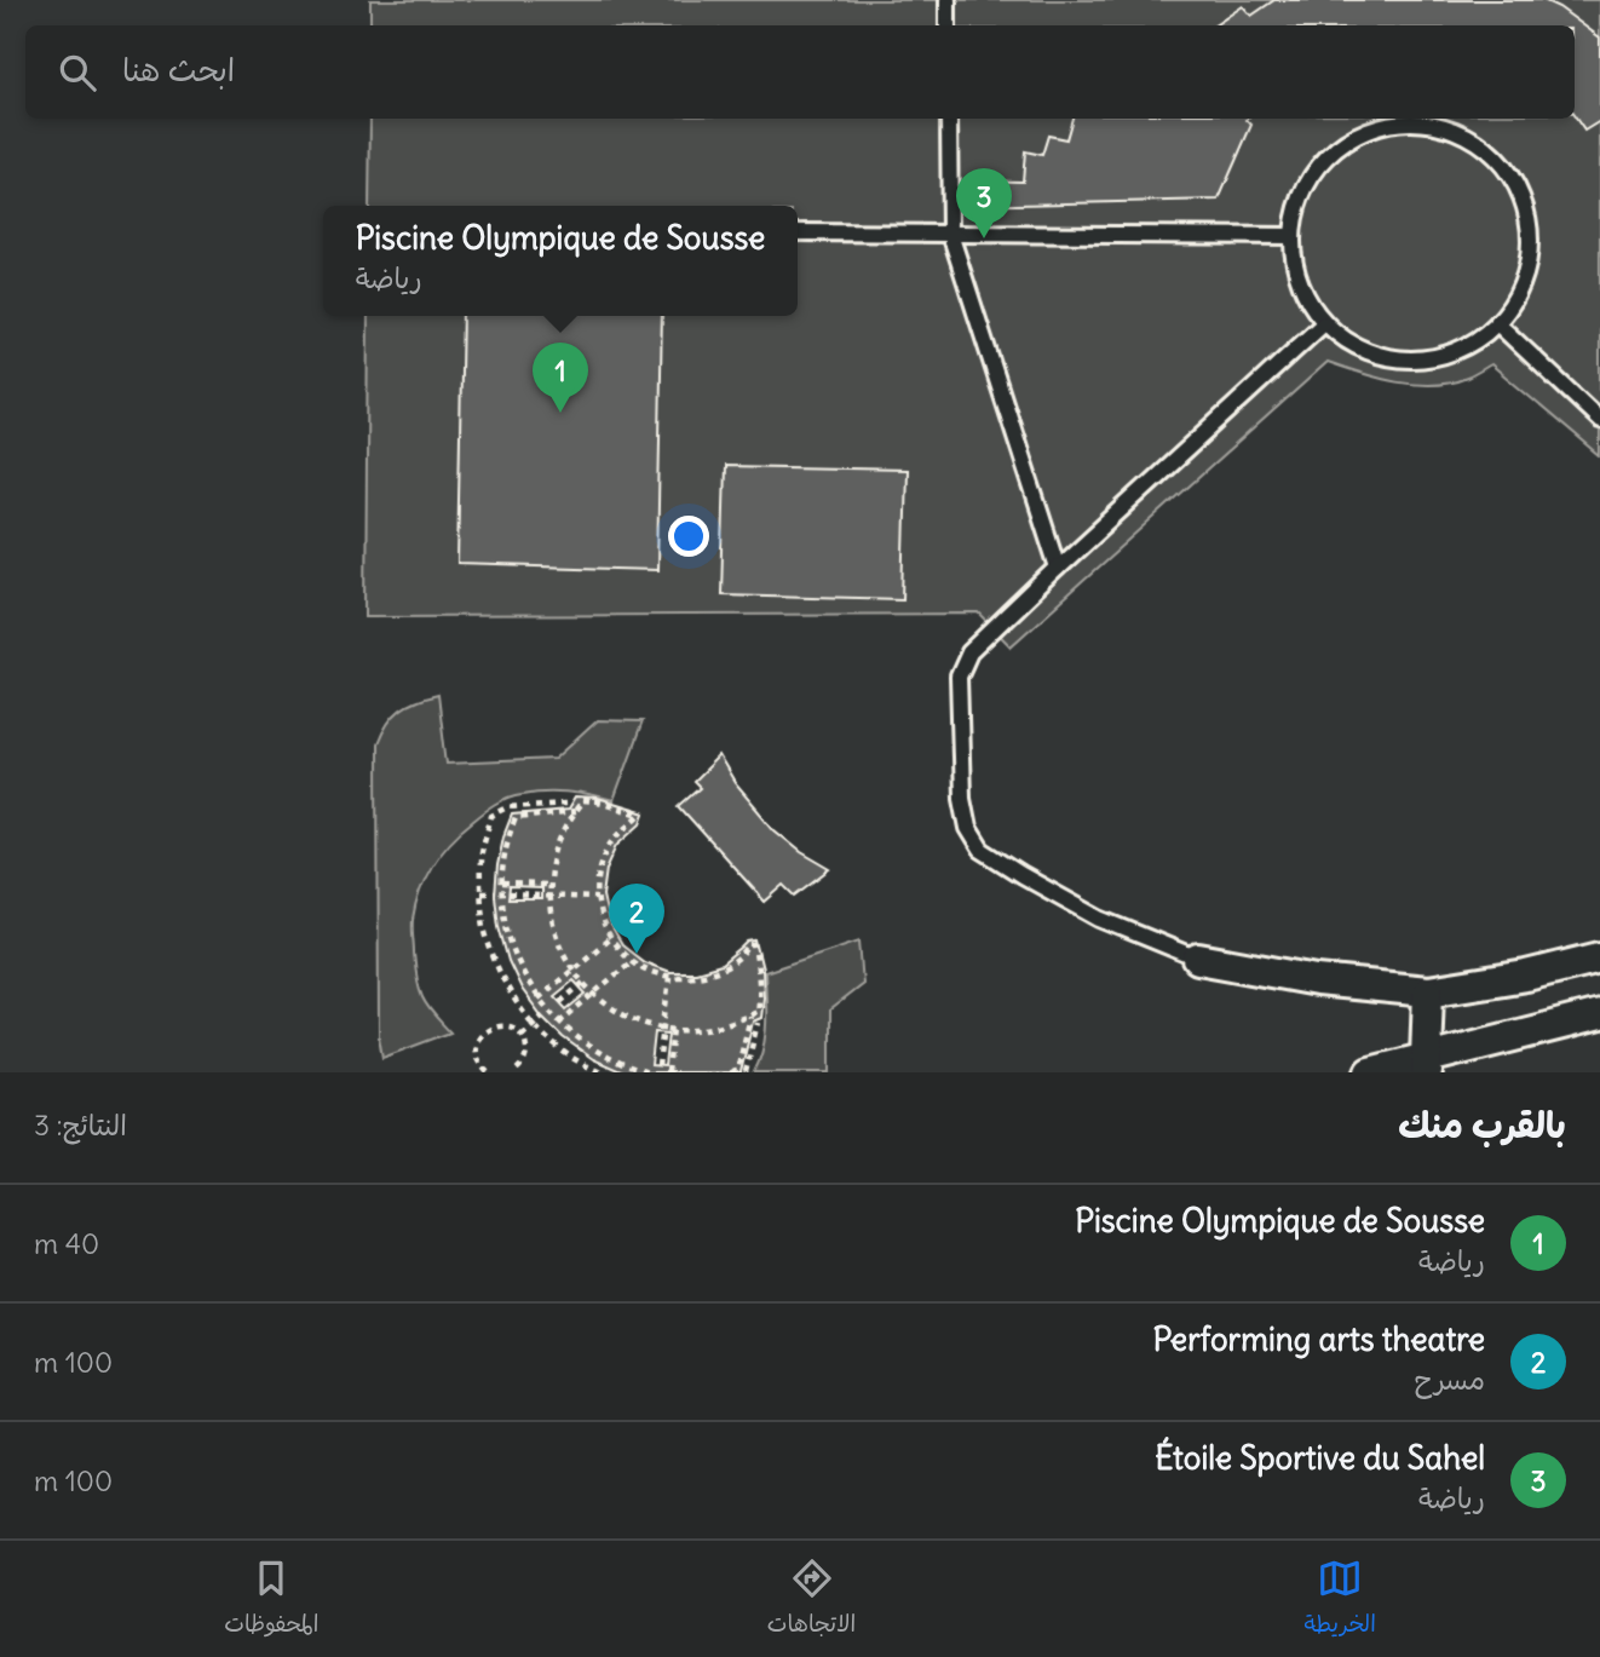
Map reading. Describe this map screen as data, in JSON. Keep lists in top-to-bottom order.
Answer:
{
  "page": {
    "search": "ابحث هنا",
    "pins": ["3", "1", "2"],
    "popup": ["Piscine Olympique de Sousse", "رياضة"],
    "heading": ["بالقرب منك", "النتائج: 3"],
    "list": [
      {
        "mark": "1",
        "name": "Piscine Olympique de Sousse",
        "note": "رياضة",
        "value": "40 m"
      },
      {
        "mark": "2",
        "name": "Performing arts theatre",
        "note": "مسرح",
        "value": "100 m"
      },
      {
        "mark": "3",
        "name": "Étoile Sportive du Sahel",
        "note": "رياضة",
        "value": "100 m"
      }
    ],
    "nav": ["الخريطة", "الاتجاهات", "المحفوظات"]
  }
}
